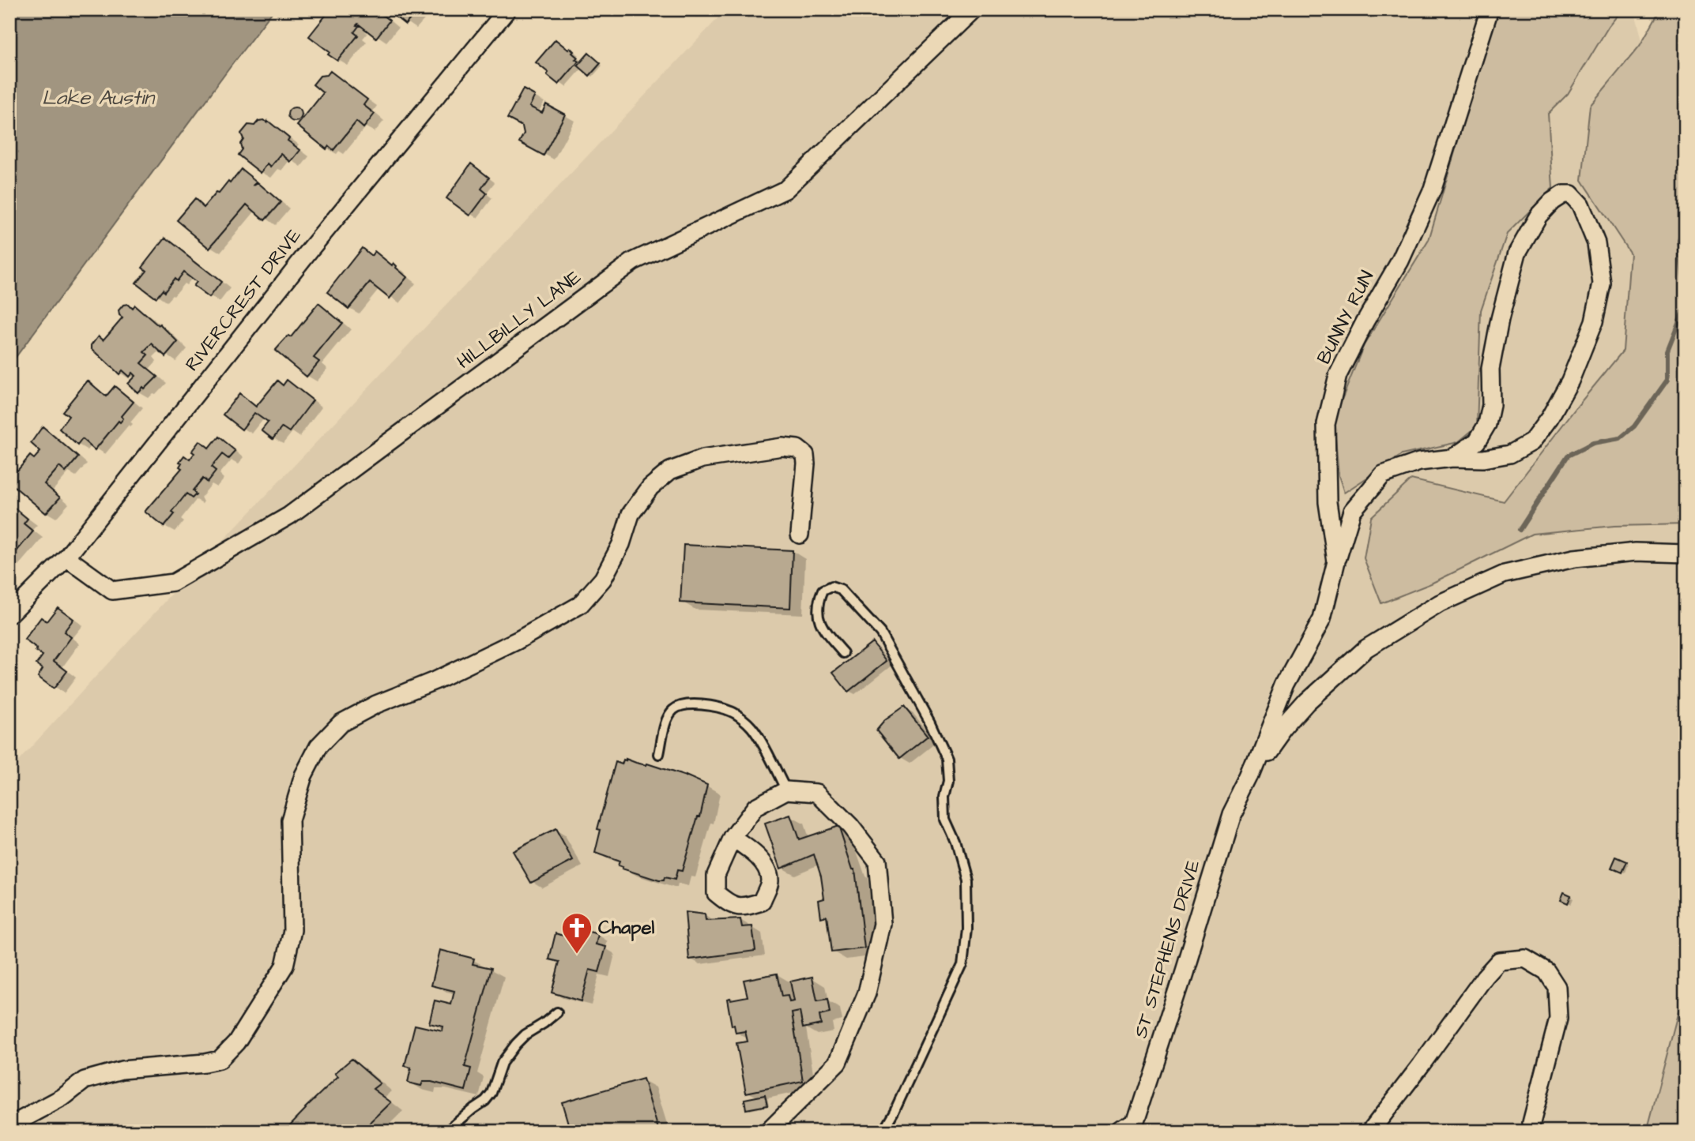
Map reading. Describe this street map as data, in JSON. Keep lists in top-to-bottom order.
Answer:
{
  "streets": {
    "street": [
      "RIVERCREST DRIVE",
      "BUNNY RUN",
      "HILLBILLY LANE",
      "ST STEPHENS DRIVE"
    ]
  },
  "crossings": [
    ["RIVERCREST DRIVE", "HILLBILLY LANE"],
    ["BUNNY RUN", "ST STEPHENS DRIVE"]
  ],
  "water": ["Lake Austin"],
  "places": {
    "church": ["Chapel"]
  }
}
